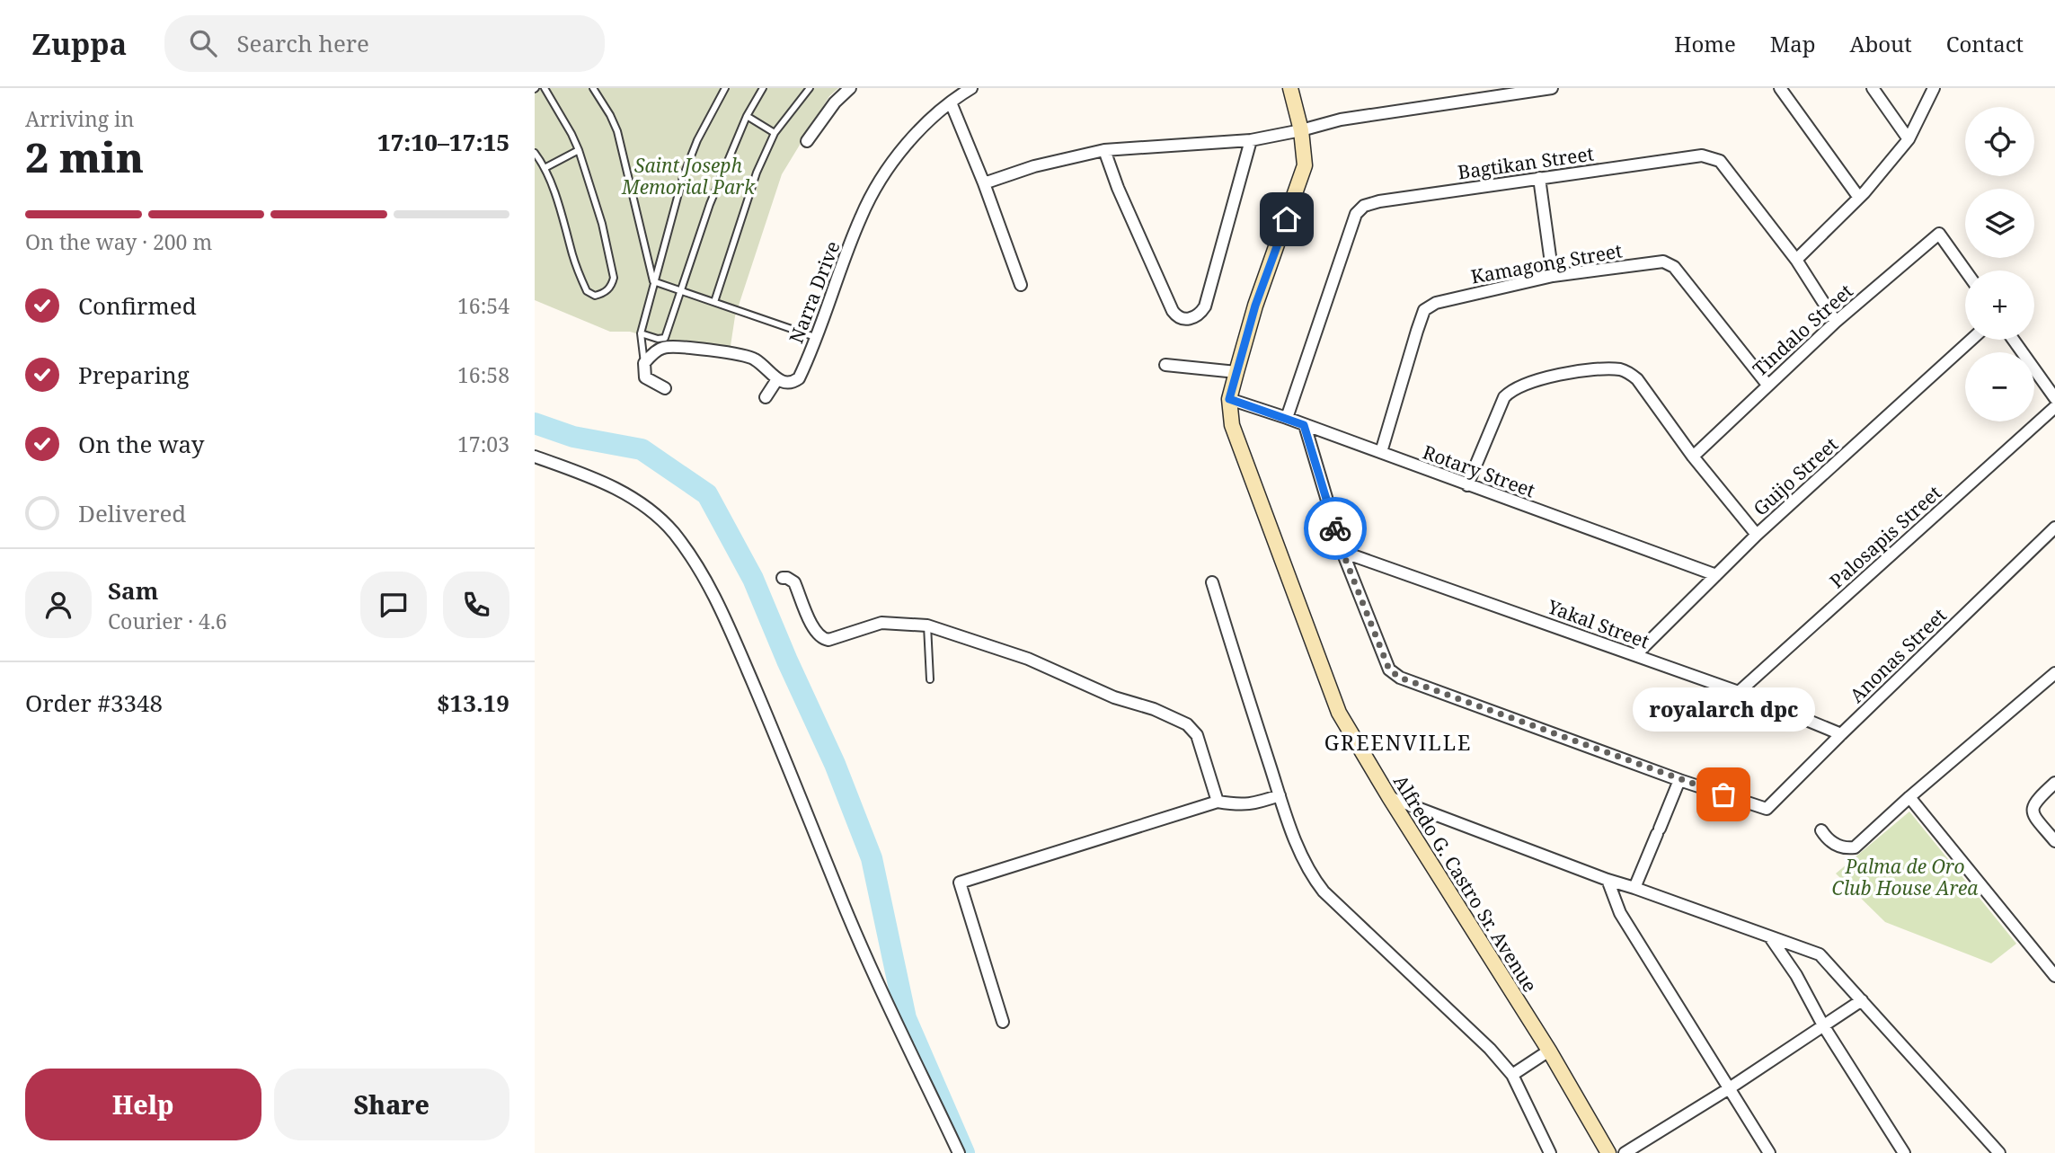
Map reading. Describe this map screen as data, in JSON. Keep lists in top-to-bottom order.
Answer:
{
  "streets": {
    "street": [
      "Bagtikan Street",
      "Kamagong Street",
      "Narra Drive",
      "Tindalo Street",
      "Rotary Street",
      "Guijo Street",
      "Palosapis Street",
      "Yakal Street",
      "Anonas Street",
      "Alfredo G. Castro Sr. Avenue"
    ]
  },
  "crossings": [
    ["Bagtikan Street", "Tindalo Street"],
    ["Bagtikan Street", "Rotary Street"],
    ["Kamagong Street", "Tindalo Street"],
    ["Kamagong Street", "Rotary Street"],
    ["Rotary Street", "Guijo Street"],
    ["Rotary Street", "Alfredo G. Castro Sr. Avenue"],
    ["Guijo Street", "Yakal Street"],
    ["Palosapis Street", "Yakal Street"],
    ["Yakal Street", "Anonas Street"]
  ],
  "districts": ["GREENVILLE"],
  "parks": ["Saint Joseph Memorial Park", "Palma de Oro Club House Area"],
  "places": ["royalarch dpc"],
  "page": {
    "header": "Zuppa",
    "search": "Search here",
    "nav": [
      "Home",
      "Map",
      "About",
      "Contact"
    ],
    "heading": ["2 min", "Arriving in", "17:10–17:15"],
    "panel": [
      "Sam",
      "Courier · 4.6",
      "Order #3348",
      "$13.19"
    ],
    "map_buttons": ["+", "−"],
    "bar": "On the way · 200 m",
    "list": [
      ["Confirmed", "16:54"],
      ["Preparing", "16:58"],
      ["On the way", "17:03"],
      "Delivered"
    ],
    "bubble": "royalarch dpc",
    "buttons": ["Help", "Share"]
  }
}
